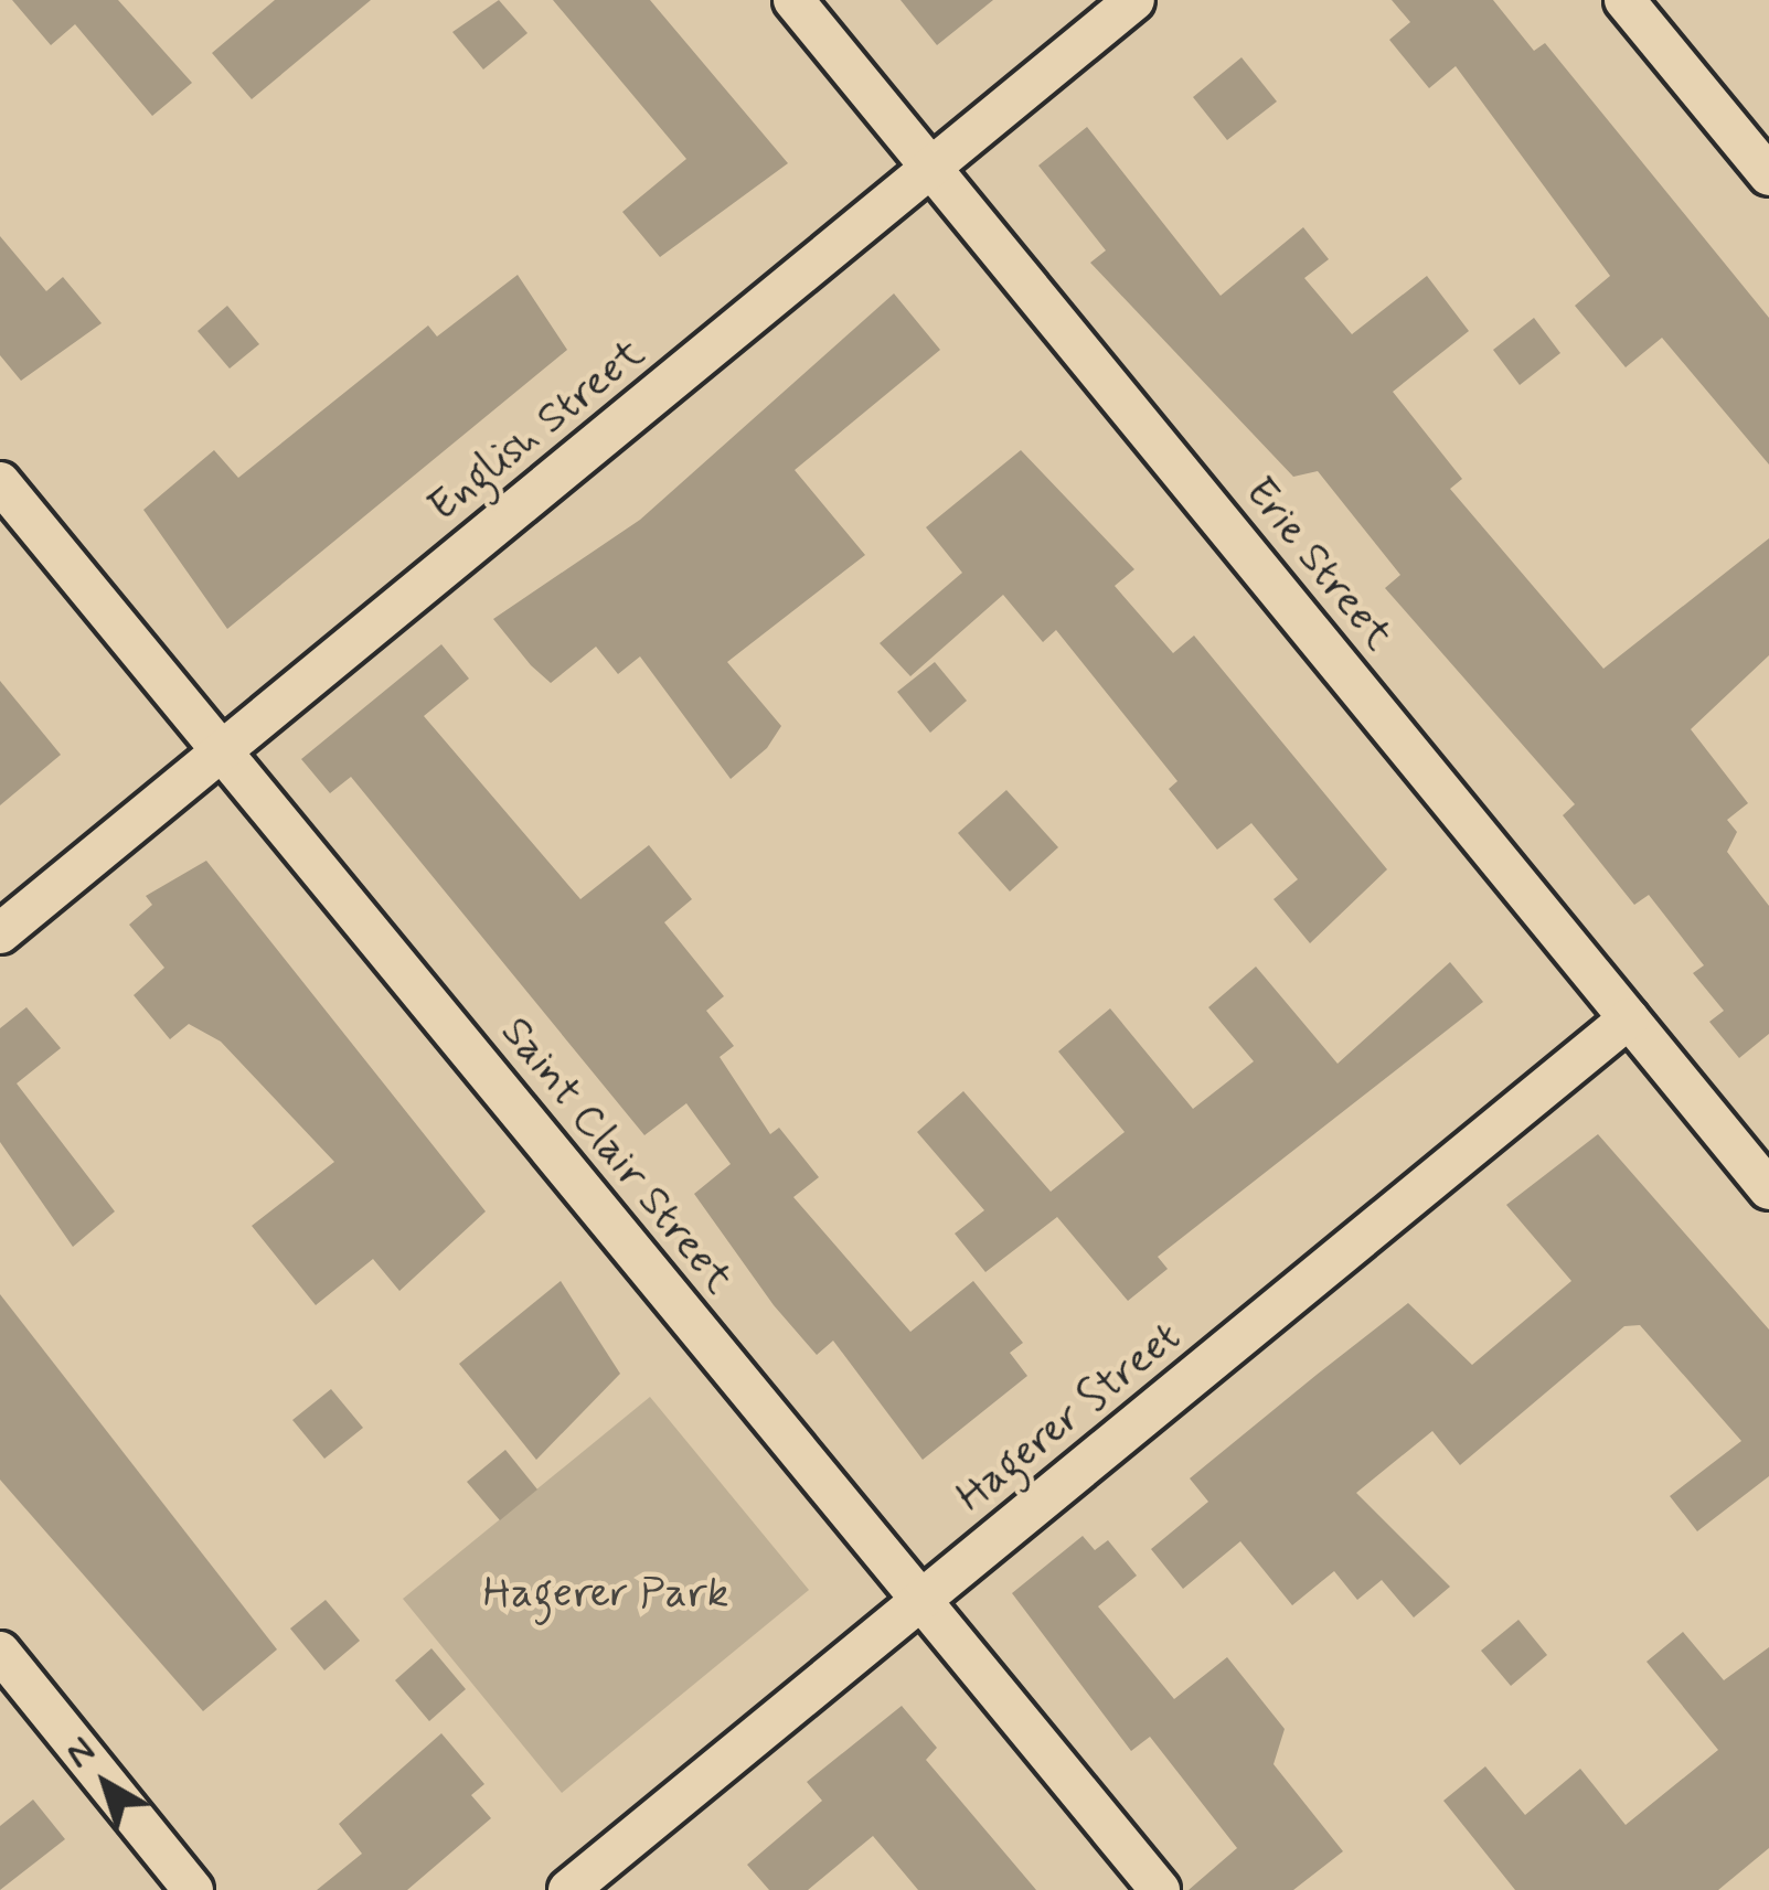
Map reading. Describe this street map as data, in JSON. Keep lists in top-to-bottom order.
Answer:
{
  "streets": {
    "street": [
      "English Street",
      "Erie Street",
      "Saint Clair Street",
      "Hagerer Street"
    ]
  },
  "crossings": [
    ["English Street", "Erie Street"],
    ["English Street", "Saint Clair Street"],
    ["Erie Street", "Hagerer Street"],
    ["Saint Clair Street", "Hagerer Street"]
  ],
  "parks": ["Hagerer Park"],
  "north": "top left"
}
